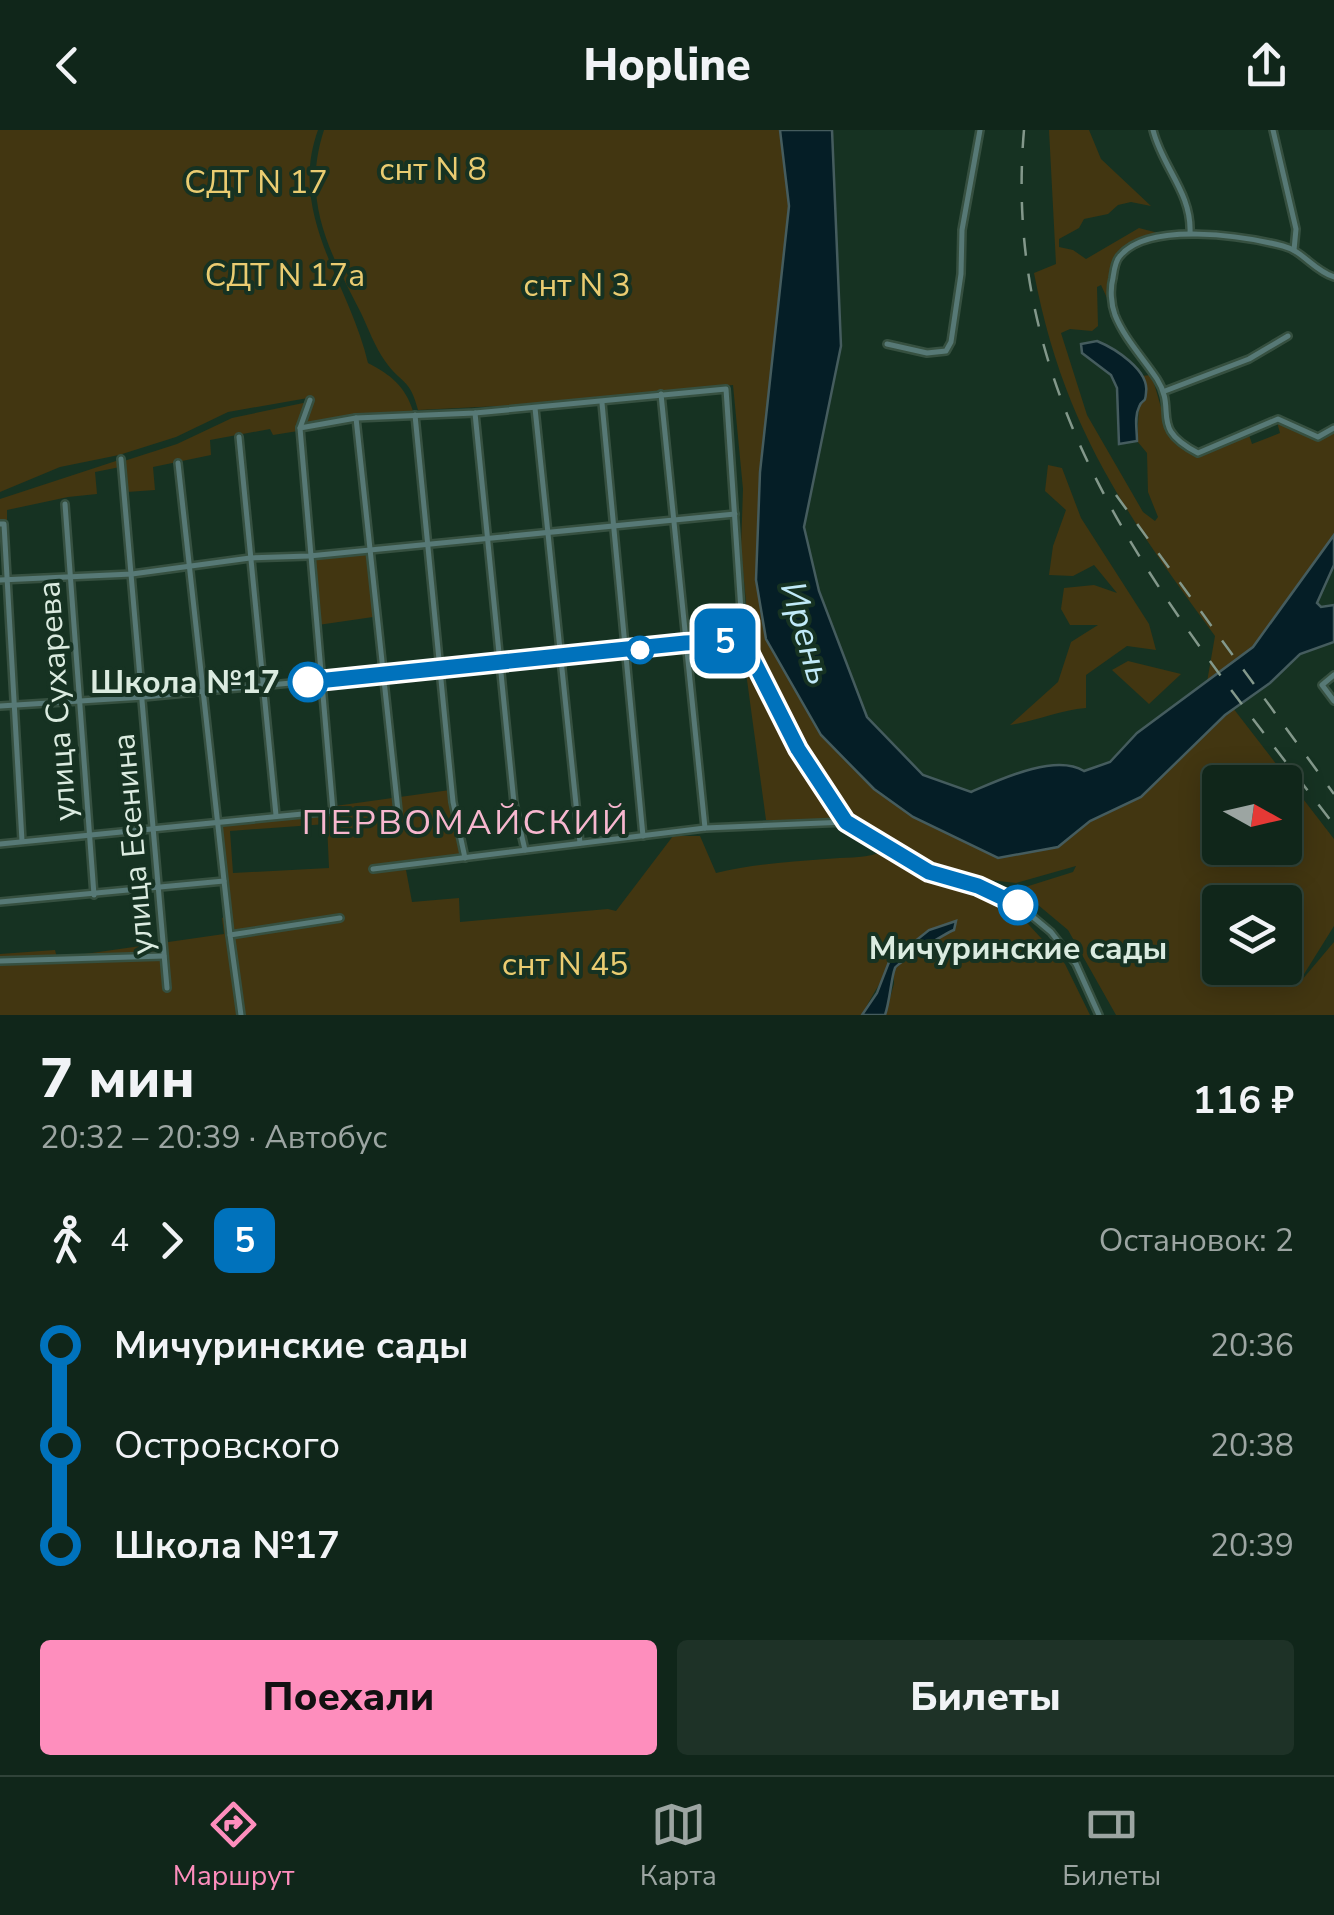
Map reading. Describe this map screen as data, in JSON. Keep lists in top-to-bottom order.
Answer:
{
  "streets": {
    "street": ["улица Сухарева", "улица Есенина"]
  },
  "districts": ["ПЕРВОМАЙСКИЙ"],
  "water": ["Ирень"],
  "parks": [
    "снт N 8",
    "СДТ N 17",
    "СДТ N 17а",
    "снт N 3",
    "снт N 45"
  ],
  "places": ["Школа №17", "Мичуринские сады"],
  "lines": ["bus line 5"],
  "north": "right",
  "page": {
    "header": "Hopline",
    "on_map": "5",
    "heading": ["7 мин", "20:32 – 20:39 · Автобус", "116 ₽"],
    "legs": ["4", "5", "Остановок: 2"],
    "list": [
      {
        "name": "Мичуринские сады",
        "value": "20:36"
      },
      {
        "name": "Островского",
        "value": "20:38"
      },
      {
        "name": "Школа №17",
        "value": "20:39"
      }
    ],
    "buttons": ["Поехали", "Билеты"],
    "tabs": ["Маршрут", "Карта", "Билеты"]
  }
}
